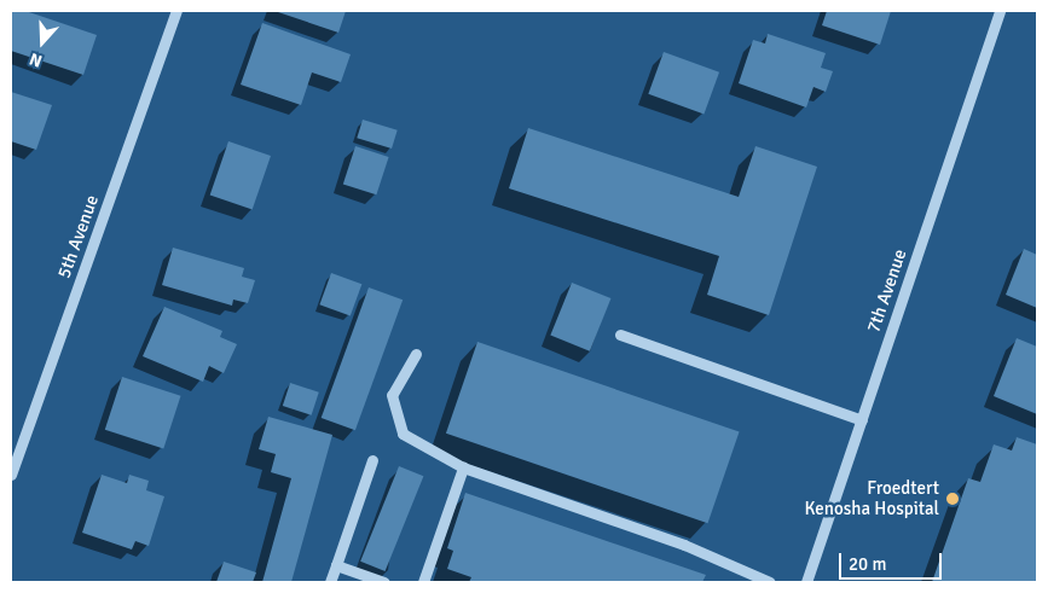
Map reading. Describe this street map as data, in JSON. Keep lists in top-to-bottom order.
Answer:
{
  "streets": {
    "street": ["5th Avenue", "7th Avenue"]
  },
  "places": ["Froedtert Kenosha Hospital"],
  "scale_bar": "20 m",
  "north": "bottom"
}
